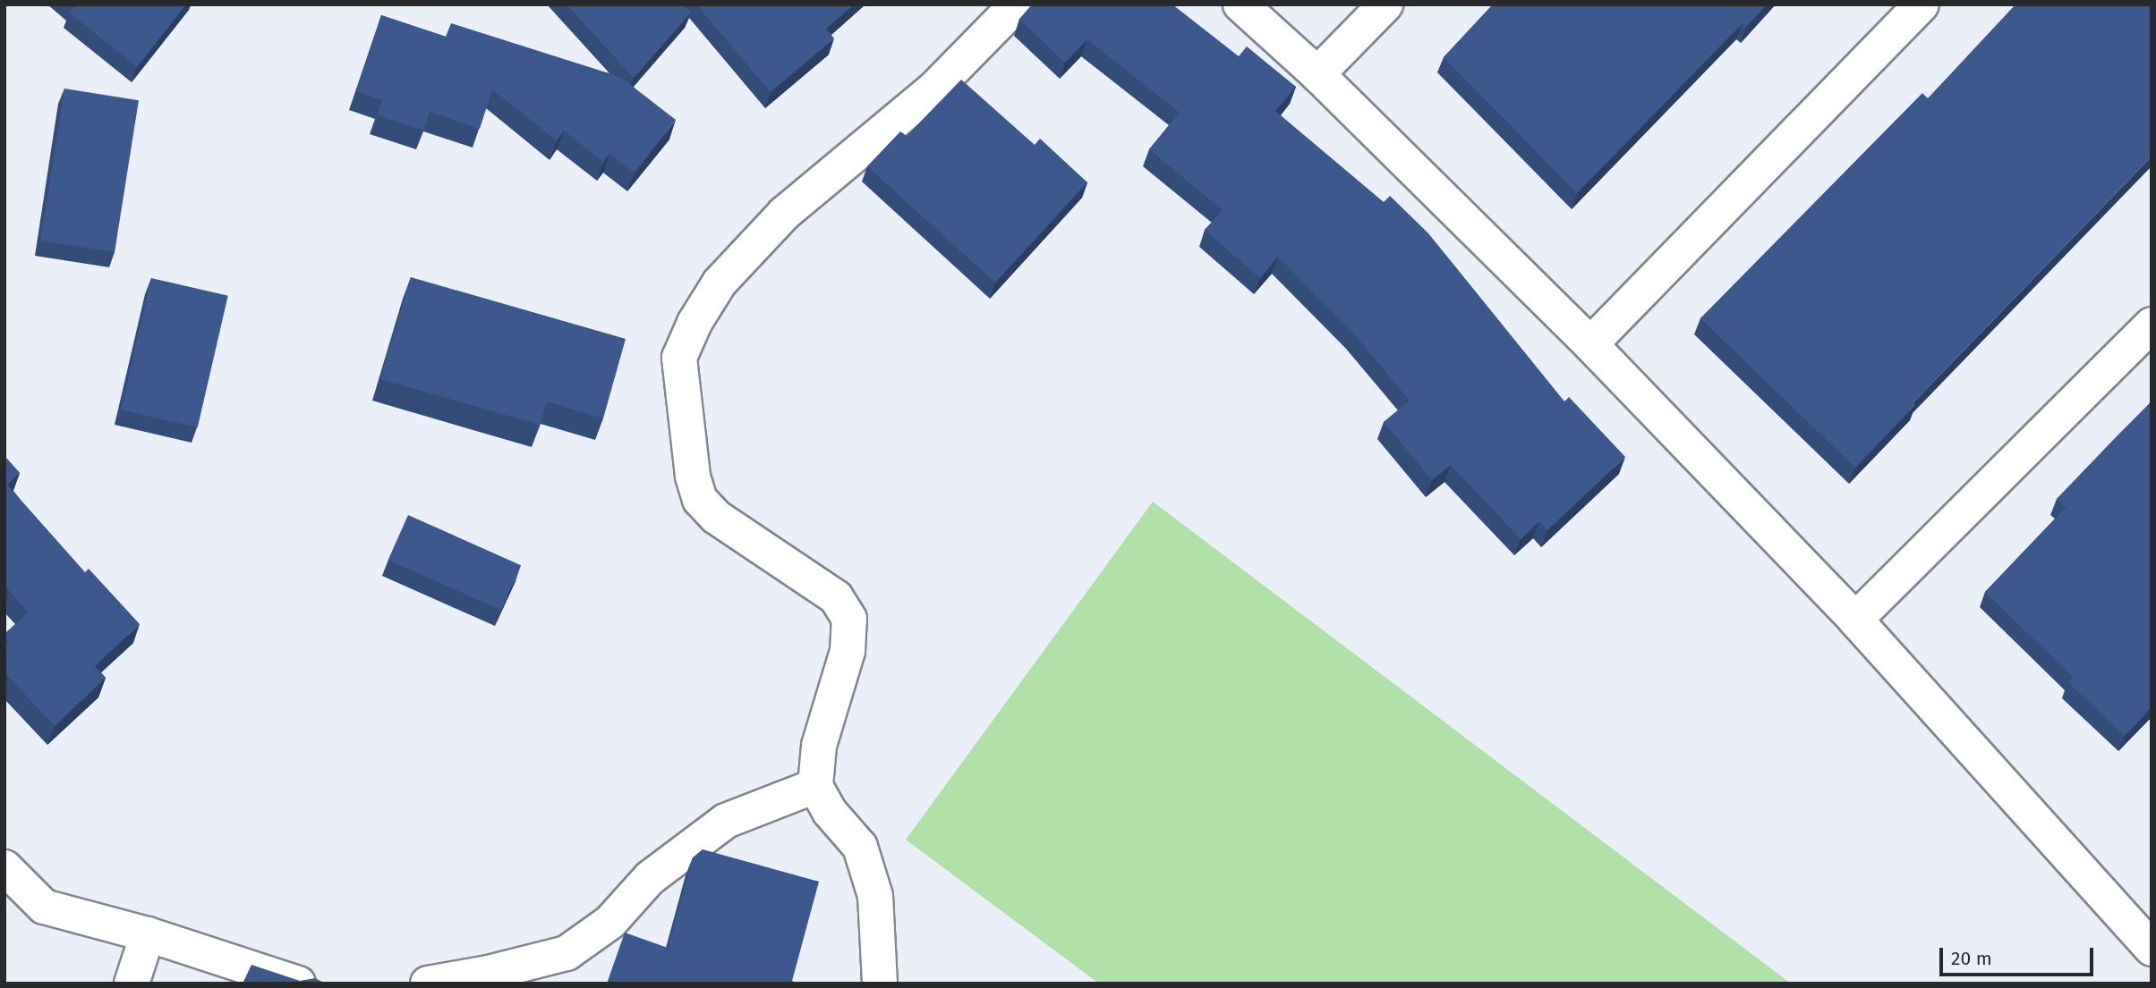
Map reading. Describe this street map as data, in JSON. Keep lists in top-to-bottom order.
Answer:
{
  "scale_bar": "20 m"
}
